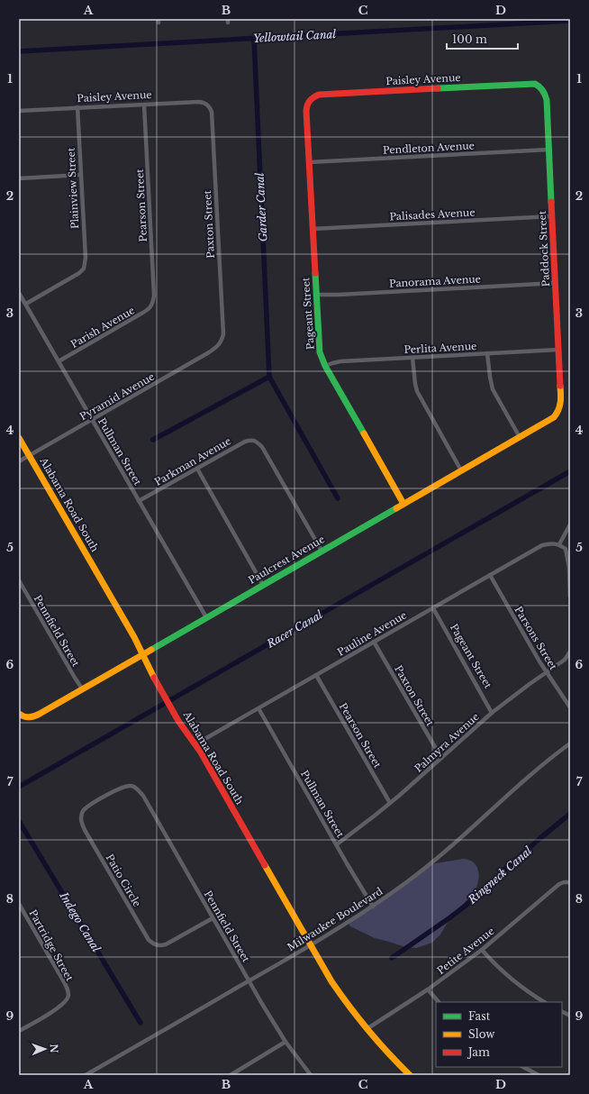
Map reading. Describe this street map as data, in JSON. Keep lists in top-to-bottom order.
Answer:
{
  "streets": {
    "street": [
      "Paisley Avenue",
      "Pendleton Avenue",
      "Plainview Street",
      "Pearson Street",
      "Palisades Avenue",
      "Paxton Street",
      "Paddock Street",
      "Panorama Avenue",
      "Pageant Street",
      "Parish Avenue",
      "Perlita Avenue",
      "Pyramid Avenue",
      "Pullman Street",
      "Parkman Avenue",
      "Alabama Road South",
      "Paulcrest Avenue",
      "Pennfield Street",
      "Pauline Avenue",
      "Parsons Street",
      "Palmyra Avenue",
      "Patio Circle",
      "Milwaukee Boulevard",
      "Partridge Street",
      "Petite Avenue"
    ]
  },
  "crossings": [
    ["Paisley Avenue", "Plainview Street"],
    ["Paisley Avenue", "Pearson Street"],
    ["Paisley Avenue", "Paxton Street"],
    ["Paisley Avenue", "Paddock Street"],
    ["Paisley Avenue", "Pageant Street"],
    ["Pendleton Avenue", "Paddock Street"],
    ["Pendleton Avenue", "Pageant Street"],
    ["Plainview Street", "Pullman Street"],
    ["Pearson Street", "Parish Avenue"],
    ["Pearson Street", "Pauline Avenue"],
    ["Pearson Street", "Palmyra Avenue"],
    ["Palisades Avenue", "Paddock Street"],
    ["Palisades Avenue", "Pageant Street"],
    ["Paxton Street", "Pyramid Avenue"],
    ["Paxton Street", "Pauline Avenue"],
    ["Paxton Street", "Palmyra Avenue"],
    ["Paddock Street", "Panorama Avenue"],
    ["Paddock Street", "Perlita Avenue"],
    ["Paddock Street", "Paulcrest Avenue"],
    ["Panorama Avenue", "Pageant Street"],
    ["Pageant Street", "Perlita Avenue"],
    ["Pageant Street", "Paulcrest Avenue"],
    ["Pageant Street", "Pauline Avenue"],
    ["Pageant Street", "Palmyra Avenue"],
    ["Parish Avenue", "Pullman Street"],
    ["Pyramid Avenue", "Pullman Street"],
    ["Pyramid Avenue", "Alabama Road South"],
    ["Pullman Street", "Parkman Avenue"],
    ["Pullman Street", "Paulcrest Avenue"],
    ["Pullman Street", "Pauline Avenue"],
    ["Pullman Street", "Palmyra Avenue"],
    ["Pullman Street", "Milwaukee Boulevard"],
    ["Parkman Avenue", "Paulcrest Avenue"],
    ["Alabama Road South", "Paulcrest Avenue"],
    ["Alabama Road South", "Pauline Avenue"],
    ["Alabama Road South", "Milwaukee Boulevard"],
    ["Alabama Road South", "Petite Avenue"],
    ["Paulcrest Avenue", "Pennfield Street"],
    ["Pennfield Street", "Patio Circle"],
    ["Pennfield Street", "Milwaukee Boulevard"],
    ["Pauline Avenue", "Parsons Street"],
    ["Parsons Street", "Palmyra Avenue"]
  ],
  "water": [
    "Yellowtail Canal",
    "Garder Canal",
    "Racer Canal",
    "Ringneck Canal",
    "Indego Canal"
  ],
  "legend": ["Fast", "Slow", "Jam"],
  "scale_bar": "100 m",
  "north": "right",
  "grid": {
    "columns": [
      "A",
      "B",
      "C",
      "D"
    ],
    "rows": [
      "1",
      "2",
      "3",
      "4",
      "5",
      "6",
      "7",
      "8",
      "9"
    ]
  }
}
